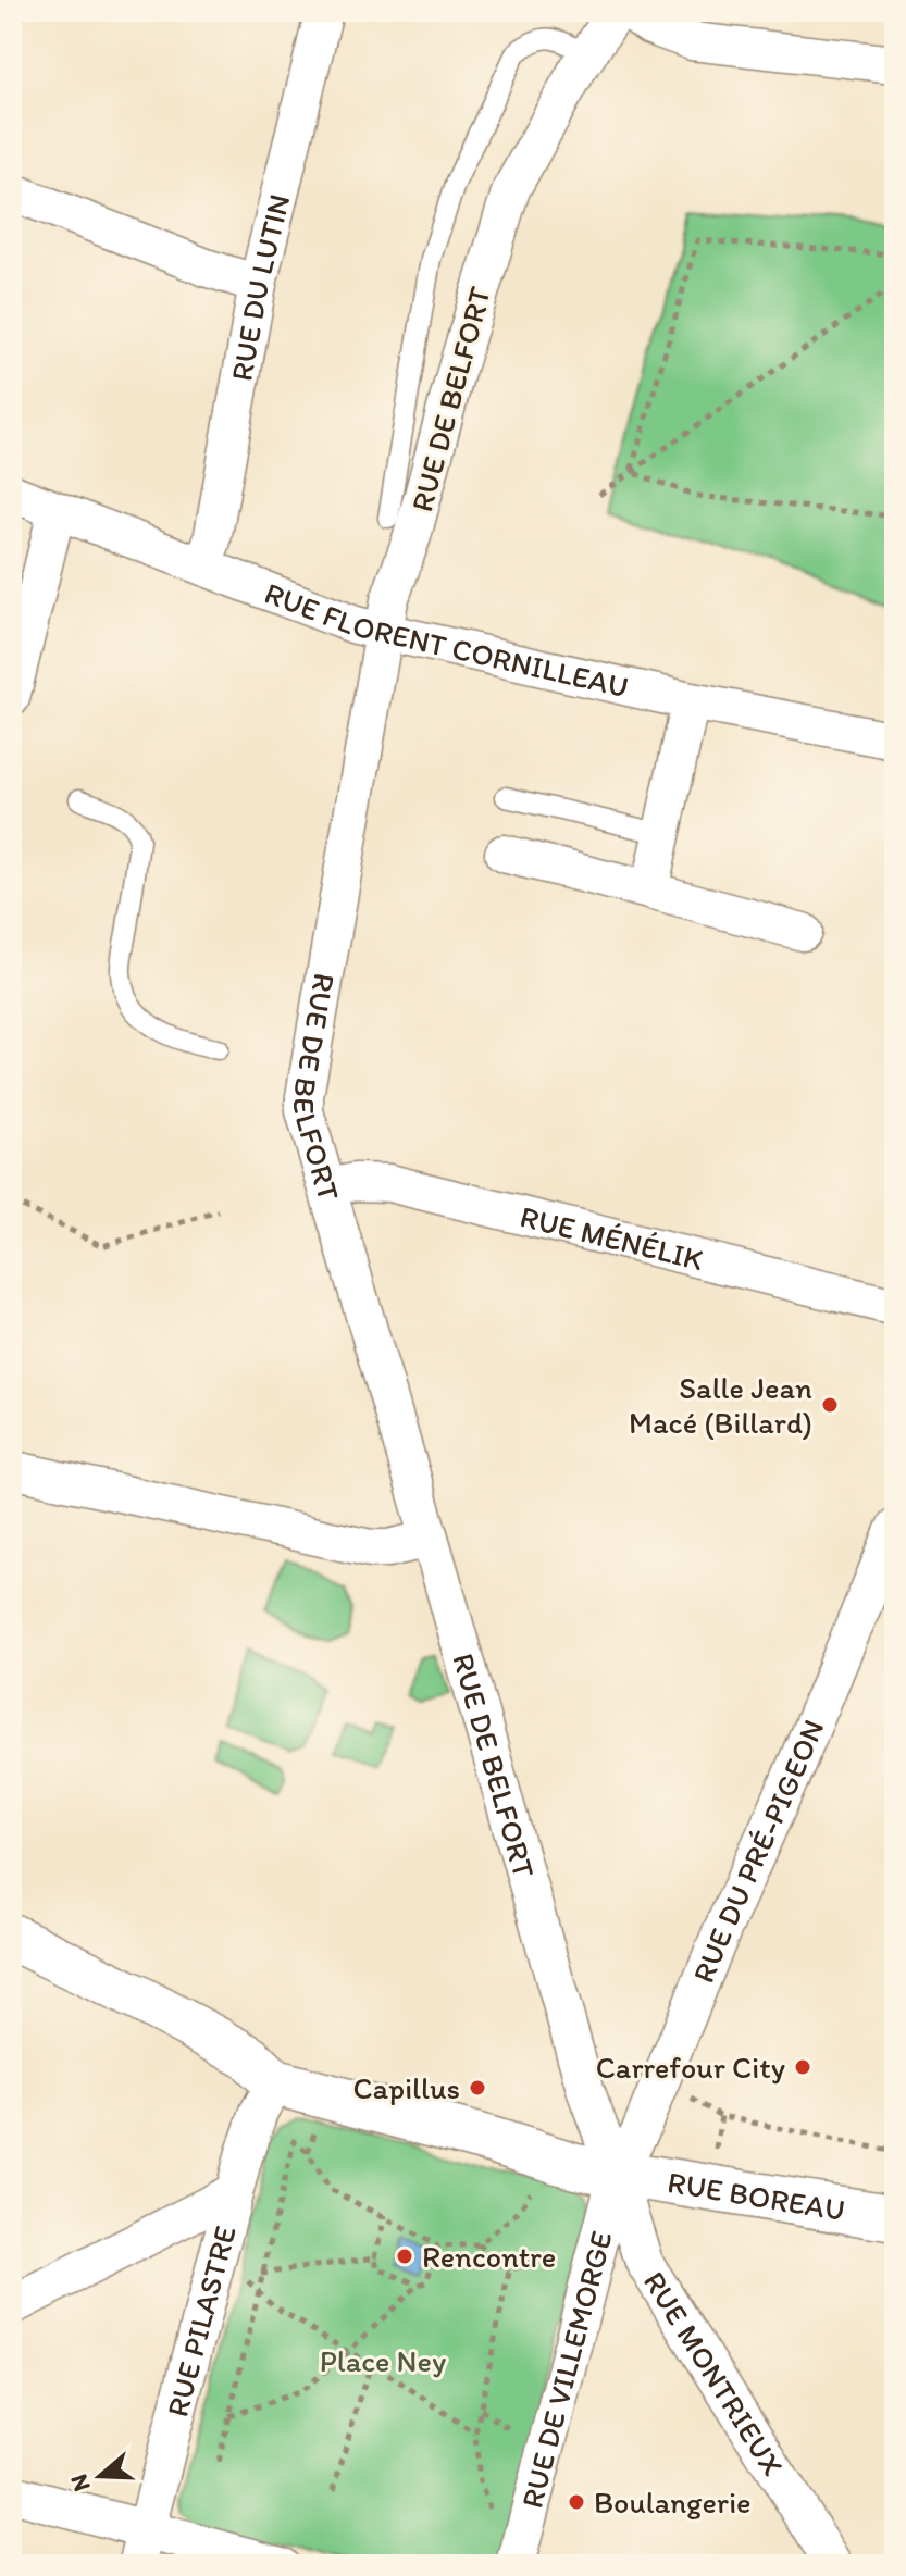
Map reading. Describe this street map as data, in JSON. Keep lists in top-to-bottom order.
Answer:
{
  "streets": {
    "street": [
      "RUE DU LUTIN",
      "RUE DE BELFORT",
      "RUE FLORENT CORNILLEAU",
      "RUE MÉNÉLIK",
      "RUE DU PRÉ-PIGEON",
      "RUE BOREAU",
      "RUE PILASTRE",
      "RUE DE VILLEMORGE",
      "RUE MONTRIEUX"
    ]
  },
  "crossings": [
    ["RUE DU LUTIN", "RUE FLORENT CORNILLEAU"],
    ["RUE DE BELFORT", "RUE FLORENT CORNILLEAU"],
    ["RUE DE BELFORT", "RUE MÉNÉLIK"],
    ["RUE DE BELFORT", "RUE DU PRÉ-PIGEON"],
    ["RUE DE BELFORT", "RUE BOREAU"],
    ["RUE DE BELFORT", "RUE DE VILLEMORGE"],
    ["RUE DE BELFORT", "RUE MONTRIEUX"],
    ["RUE DU PRÉ-PIGEON", "RUE BOREAU"],
    ["RUE DU PRÉ-PIGEON", "RUE DE VILLEMORGE"],
    ["RUE DU PRÉ-PIGEON", "RUE MONTRIEUX"],
    ["RUE BOREAU", "RUE PILASTRE"],
    ["RUE BOREAU", "RUE DE VILLEMORGE"],
    ["RUE BOREAU", "RUE MONTRIEUX"],
    ["RUE DE VILLEMORGE", "RUE MONTRIEUX"]
  ],
  "parks": ["Place Ney"],
  "places": [
    "Salle Jean Macé (Billard)",
    "Carrefour City",
    "Capillus",
    "Rencontre",
    "Boulangerie"
  ],
  "north": "left"
}
